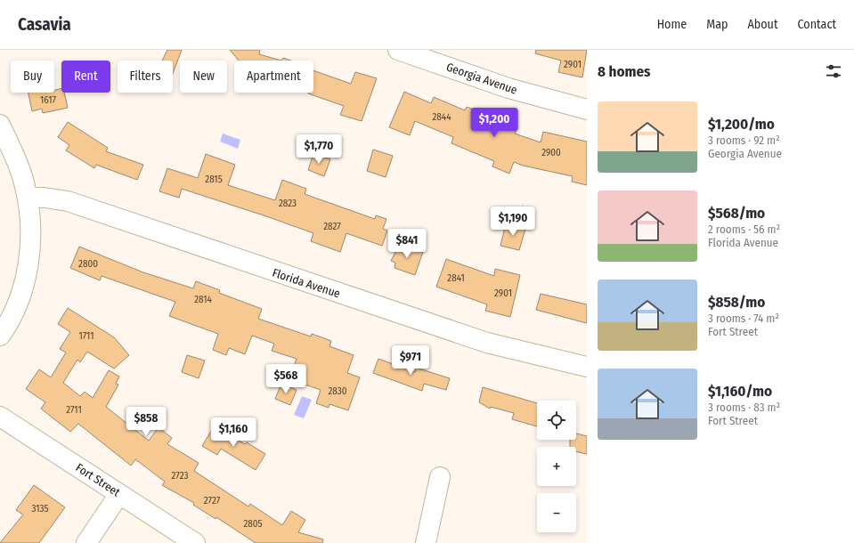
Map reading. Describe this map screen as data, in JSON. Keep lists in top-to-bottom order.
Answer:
{
  "streets": {
    "street": ["Georgia Avenue", "Florida Avenue", "Fort Street"]
  },
  "house_numbers": [
    "2901",
    "1617",
    "2844",
    "2900",
    "2815",
    "2823",
    "2827",
    "2800",
    "2841",
    "2901",
    "2814",
    "1711",
    "2830",
    "2711",
    "2723",
    "2727",
    "3135",
    "2805"
  ],
  "page": {
    "header": "Casavia",
    "nav": [
      "Home",
      "Map",
      "About",
      "Contact"
    ],
    "heading": "8 homes",
    "chip": [
      "Buy",
      "Rent",
      "Filters",
      "New",
      "Apartment"
    ],
    "list": [
      {
        "name": "$1,200/mo",
        "note": "3 rooms · 92 m² · Georgia Avenue"
      },
      {
        "name": "$568/mo",
        "note": "2 rooms · 56 m² · Florida Avenue"
      },
      {
        "name": "$858/mo",
        "note": "3 rooms · 74 m² · Fort Street"
      },
      {
        "name": "$1,160/mo",
        "note": "3 rooms · 83 m² · Fort Street"
      }
    ],
    "price": [
      "$1,200",
      "$1,770",
      "$1,190",
      "$841",
      "$971",
      "$568",
      "$858",
      "$1,160"
    ],
    "map_buttons": ["+", "−"]
  }
}
